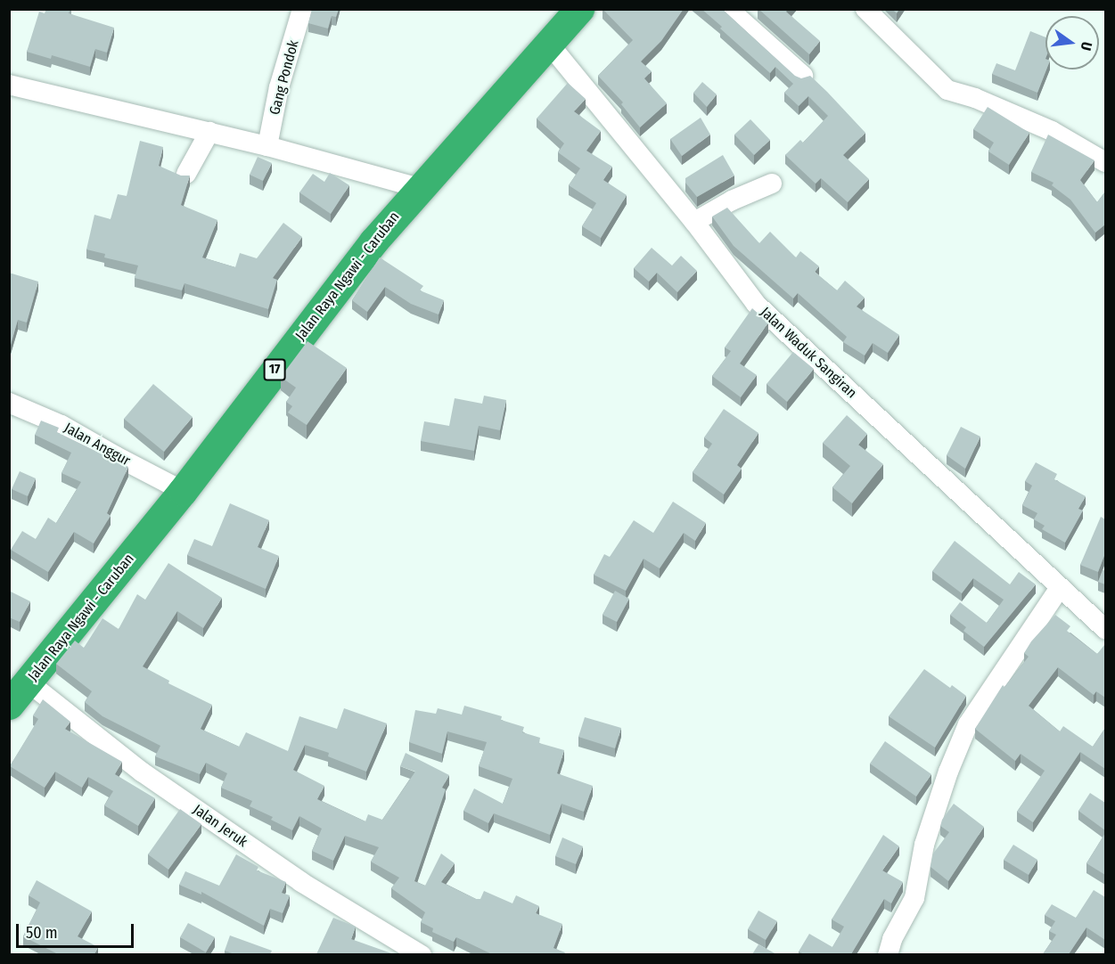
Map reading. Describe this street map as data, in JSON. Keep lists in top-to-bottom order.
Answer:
{
  "streets": {
    "highway": ["Jalan Raya Ngawi - Caruban", "17"],
    "street": [
      "Gang Pondok",
      "Jalan Waduk Sangiran",
      "Jalan Anggur",
      "Jalan Jeruk"
    ]
  },
  "crossings": [
    ["Jalan Raya Ngawi - Caruban", "Jalan Waduk Sangiran"],
    ["Jalan Raya Ngawi - Caruban", "Jalan Anggur"],
    ["Jalan Raya Ngawi - Caruban", "Jalan Jeruk"]
  ],
  "scale_bar": "50 m",
  "north": "right"
}
